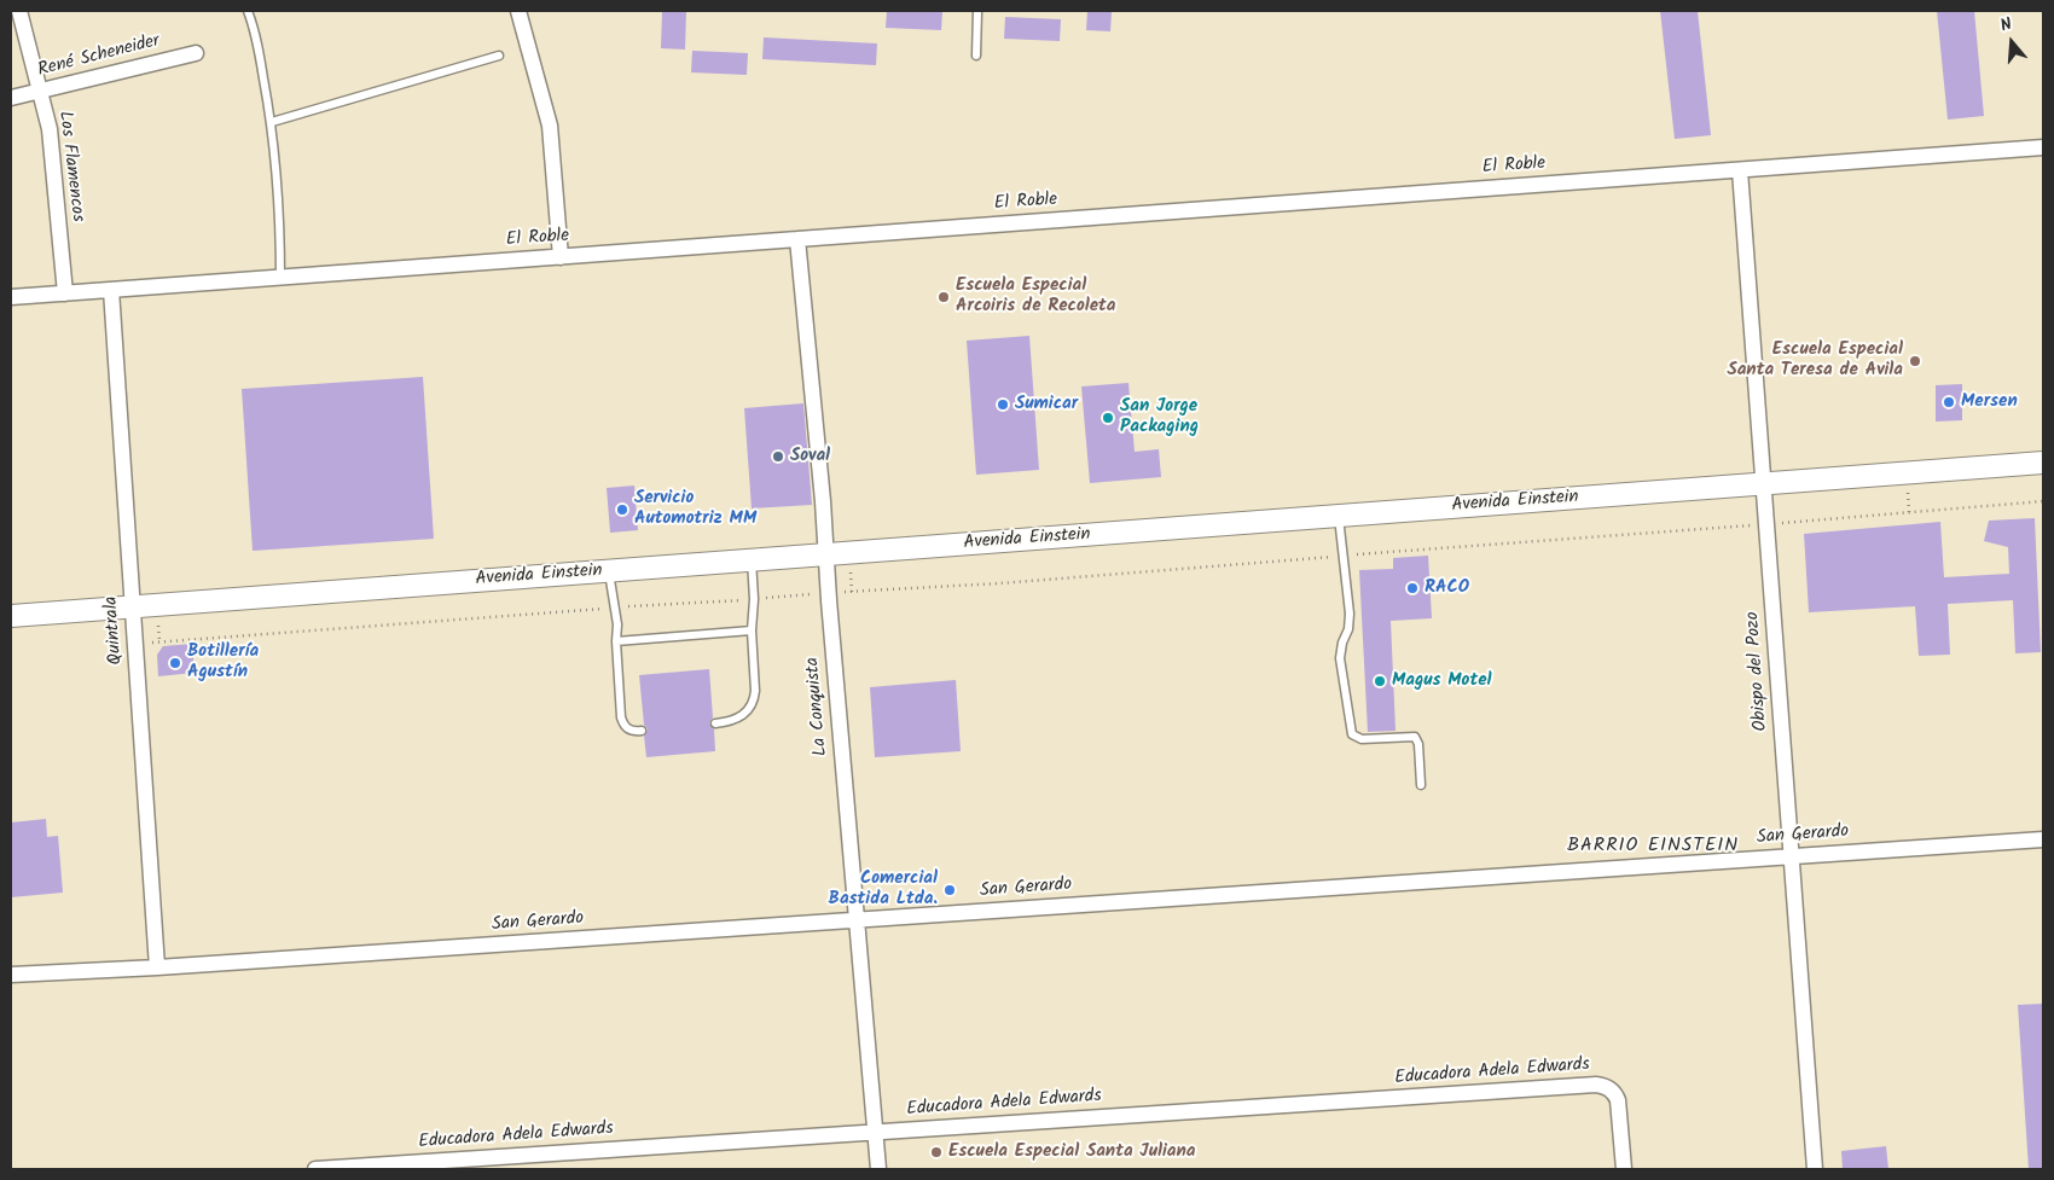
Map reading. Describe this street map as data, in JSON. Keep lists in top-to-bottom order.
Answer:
{
  "streets": {
    "main road": ["Avenida Einstein"],
    "street": [
      "René Scheneider",
      "Los Flamencos",
      "El Roble",
      "Quintrala",
      "Obispo del Pozo",
      "La Conquista",
      "San Gerardo",
      "Educadora Adela Edwards"
    ]
  },
  "crossings": [
    ["René Scheneider", "Los Flamencos"],
    ["Los Flamencos", "El Roble"],
    ["El Roble", "Quintrala"],
    ["El Roble", "Obispo del Pozo"],
    ["El Roble", "La Conquista"],
    ["Avenida Einstein", "Quintrala"],
    ["Avenida Einstein", "Obispo del Pozo"],
    ["Avenida Einstein", "La Conquista"],
    ["Quintrala", "San Gerardo"],
    ["Obispo del Pozo", "San Gerardo"],
    ["La Conquista", "San Gerardo"],
    ["La Conquista", "Educadora Adela Edwards"]
  ],
  "districts": ["BARRIO EINSTEIN"],
  "places": [
    "Escuela Especial Arcoiris de Recoleta",
    "Escuela Especial Santa Teresa de Avila",
    "Mersen",
    "Sumicar",
    "San Jorge Packaging",
    "Soval",
    "Servicio Automotriz MM",
    "RACO",
    "Botillería Agustín",
    "Magus Motel",
    "Comercial Bastida Ltda.",
    "Escuela Especial Santa Juliana"
  ],
  "north": "top"
}
